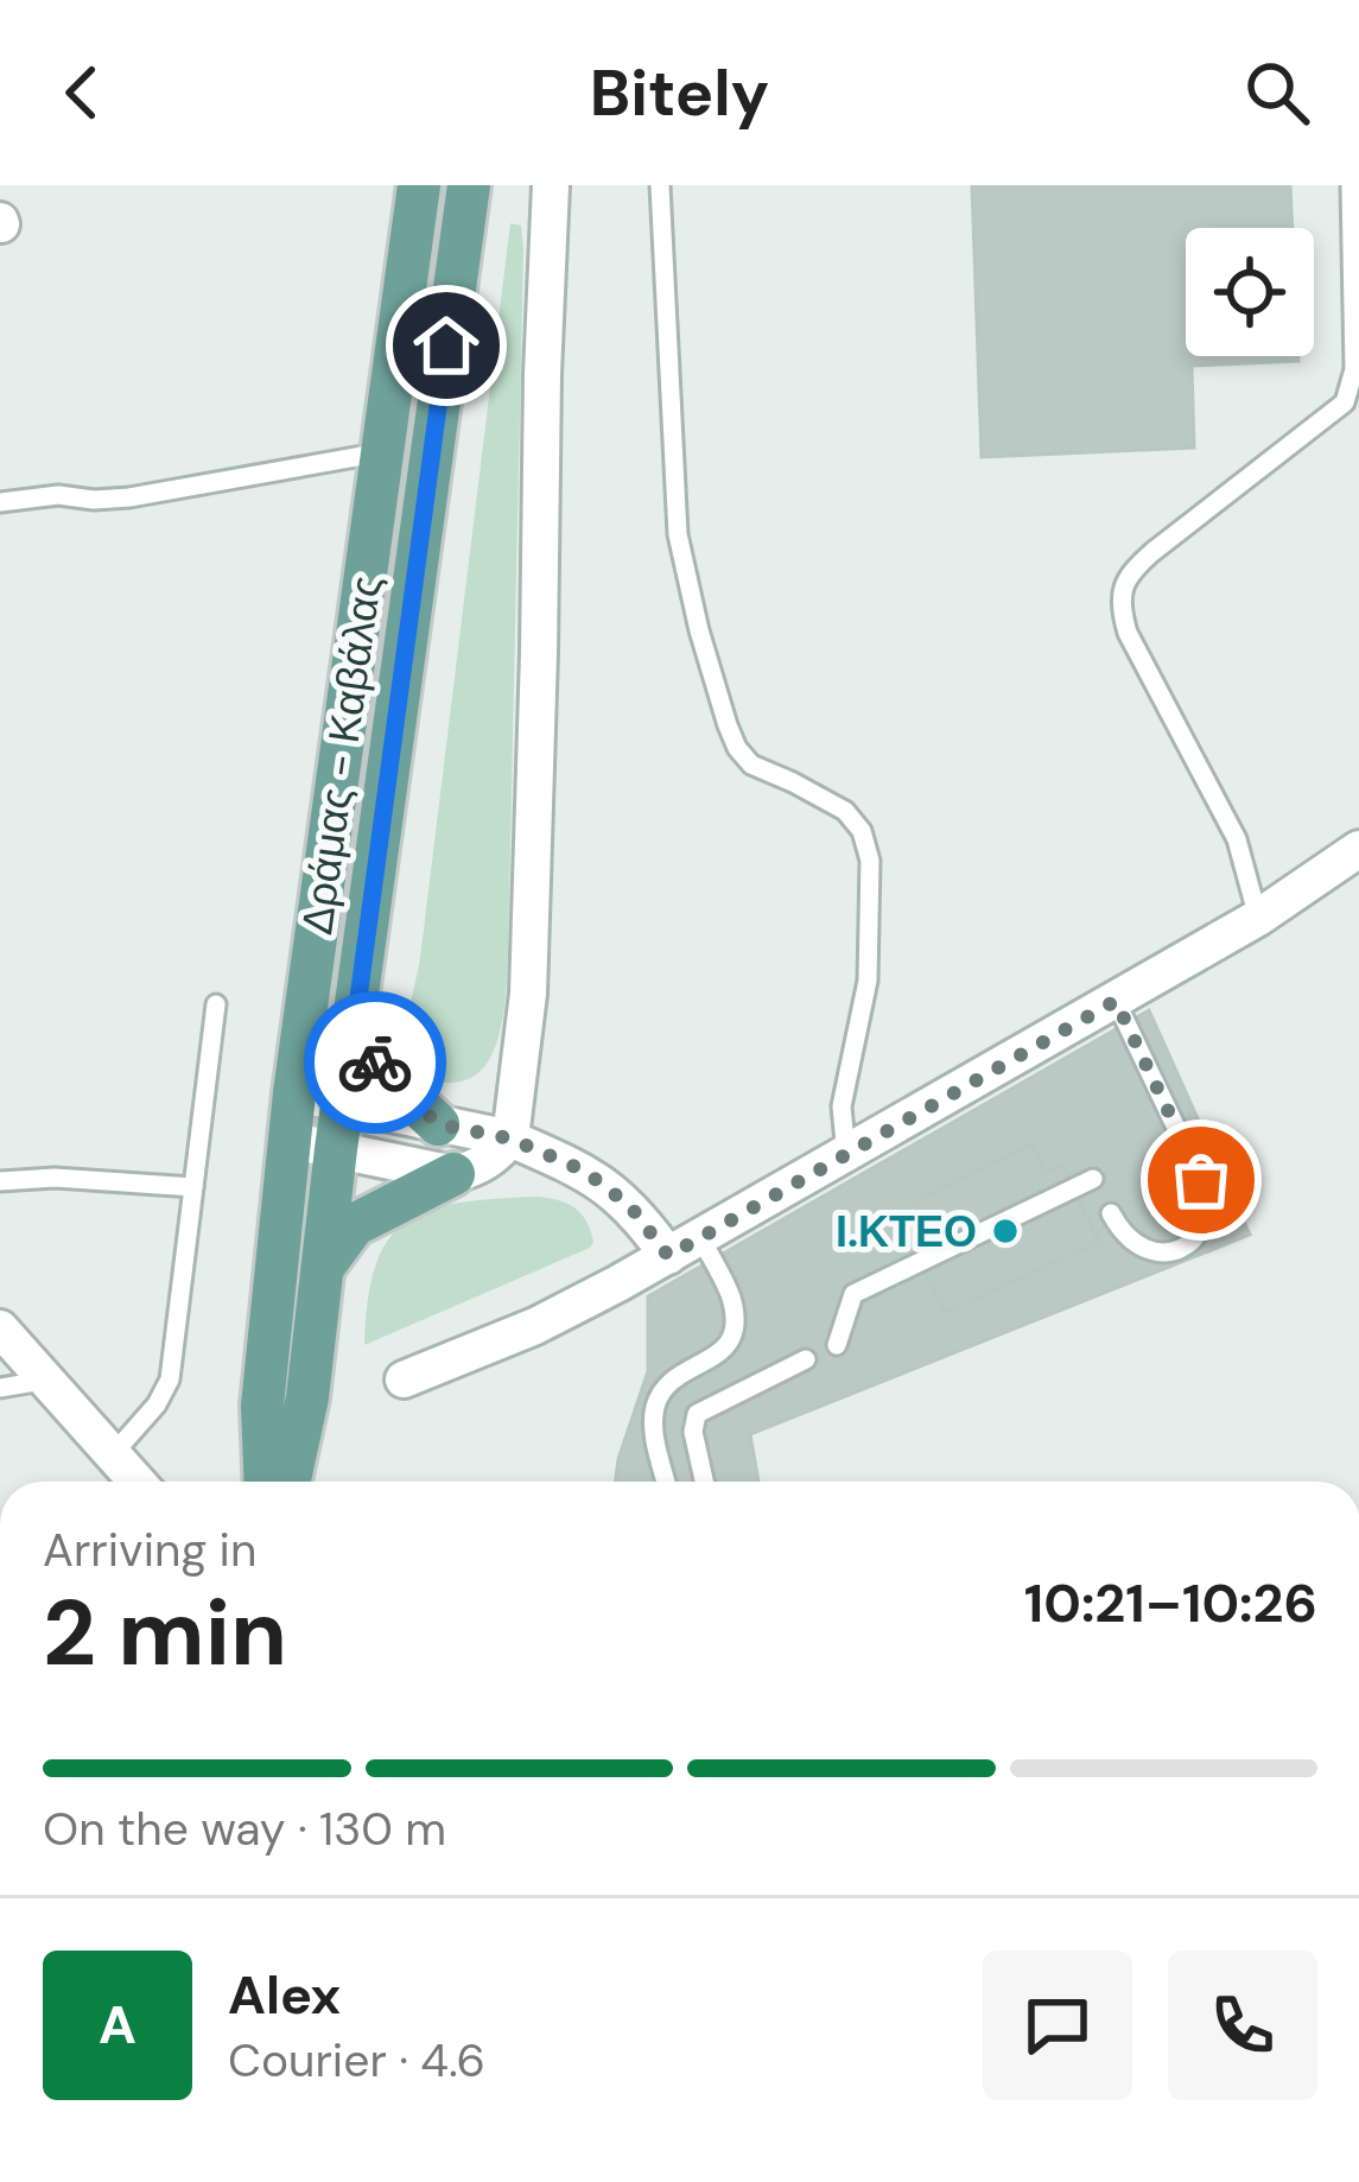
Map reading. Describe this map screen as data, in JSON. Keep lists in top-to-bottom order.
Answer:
{
  "streets": {
    "main road": ["Δράμας - Καβάλας"]
  },
  "places": ["Ι.ΚΤΕΟ"],
  "page": {
    "header": "Bitely",
    "heading": ["2 min", "Arriving in", "10:21–10:26"],
    "panel": ["Alex", "Courier · 4.6"],
    "bar": "On the way · 130 m",
    "round": "A"
  }
}
